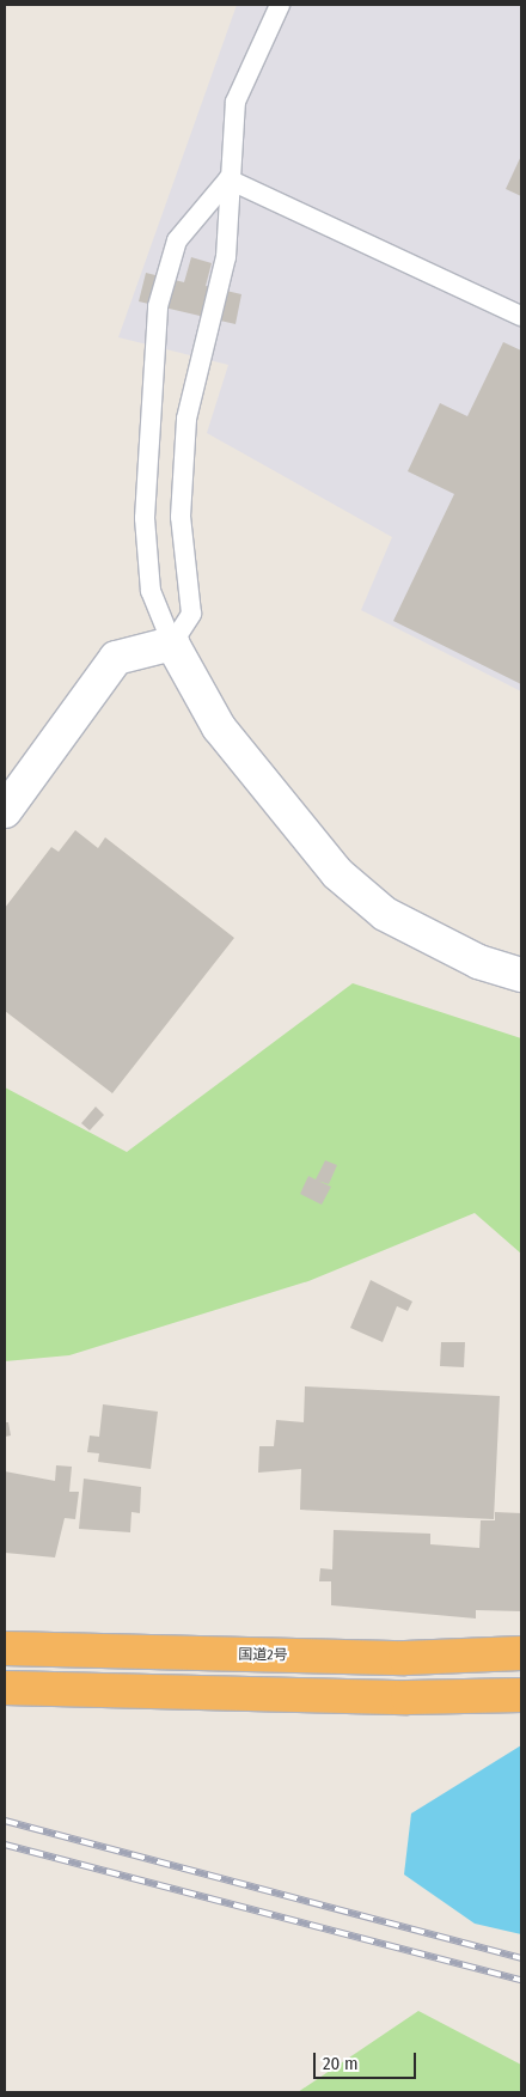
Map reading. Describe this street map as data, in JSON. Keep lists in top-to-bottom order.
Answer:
{
  "streets": {
    "highway": ["国道2号"]
  },
  "scale_bar": "20 m"
}
